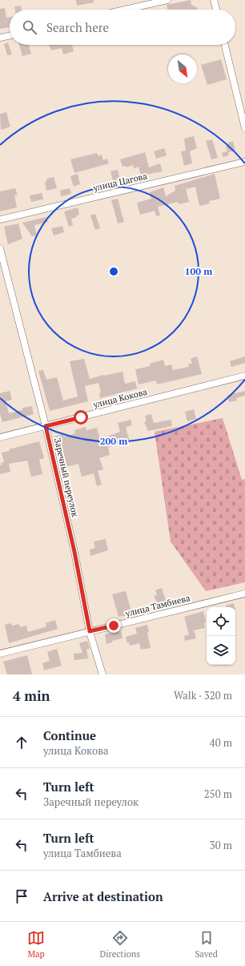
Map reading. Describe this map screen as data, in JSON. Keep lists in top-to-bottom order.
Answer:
{
  "streets": {
    "street": [
      "улица Цагова",
      "улица Кокова",
      "Заречный переулок",
      "улица Тамбиева"
    ]
  },
  "crossings": [
    ["улица Кокова", "Заречный переулок"],
    ["Заречный переулок", "улица Тамбиева"]
  ],
  "north": "bottom right",
  "page": {
    "search": "Search here",
    "heading": ["4 min", "Walk · 320 m"],
    "list": [
      ["Continue", "улица Кокова", "40 m"],
      ["Turn left", "Заречный переулок", "250 m"],
      ["Turn left", "улица Тамбиева", "30 m"],
      "Arrive at destination"
    ],
    "nav": ["Map", "Directions", "Saved"]
  },
  "rings": ["100 m", "200 m"]
}
